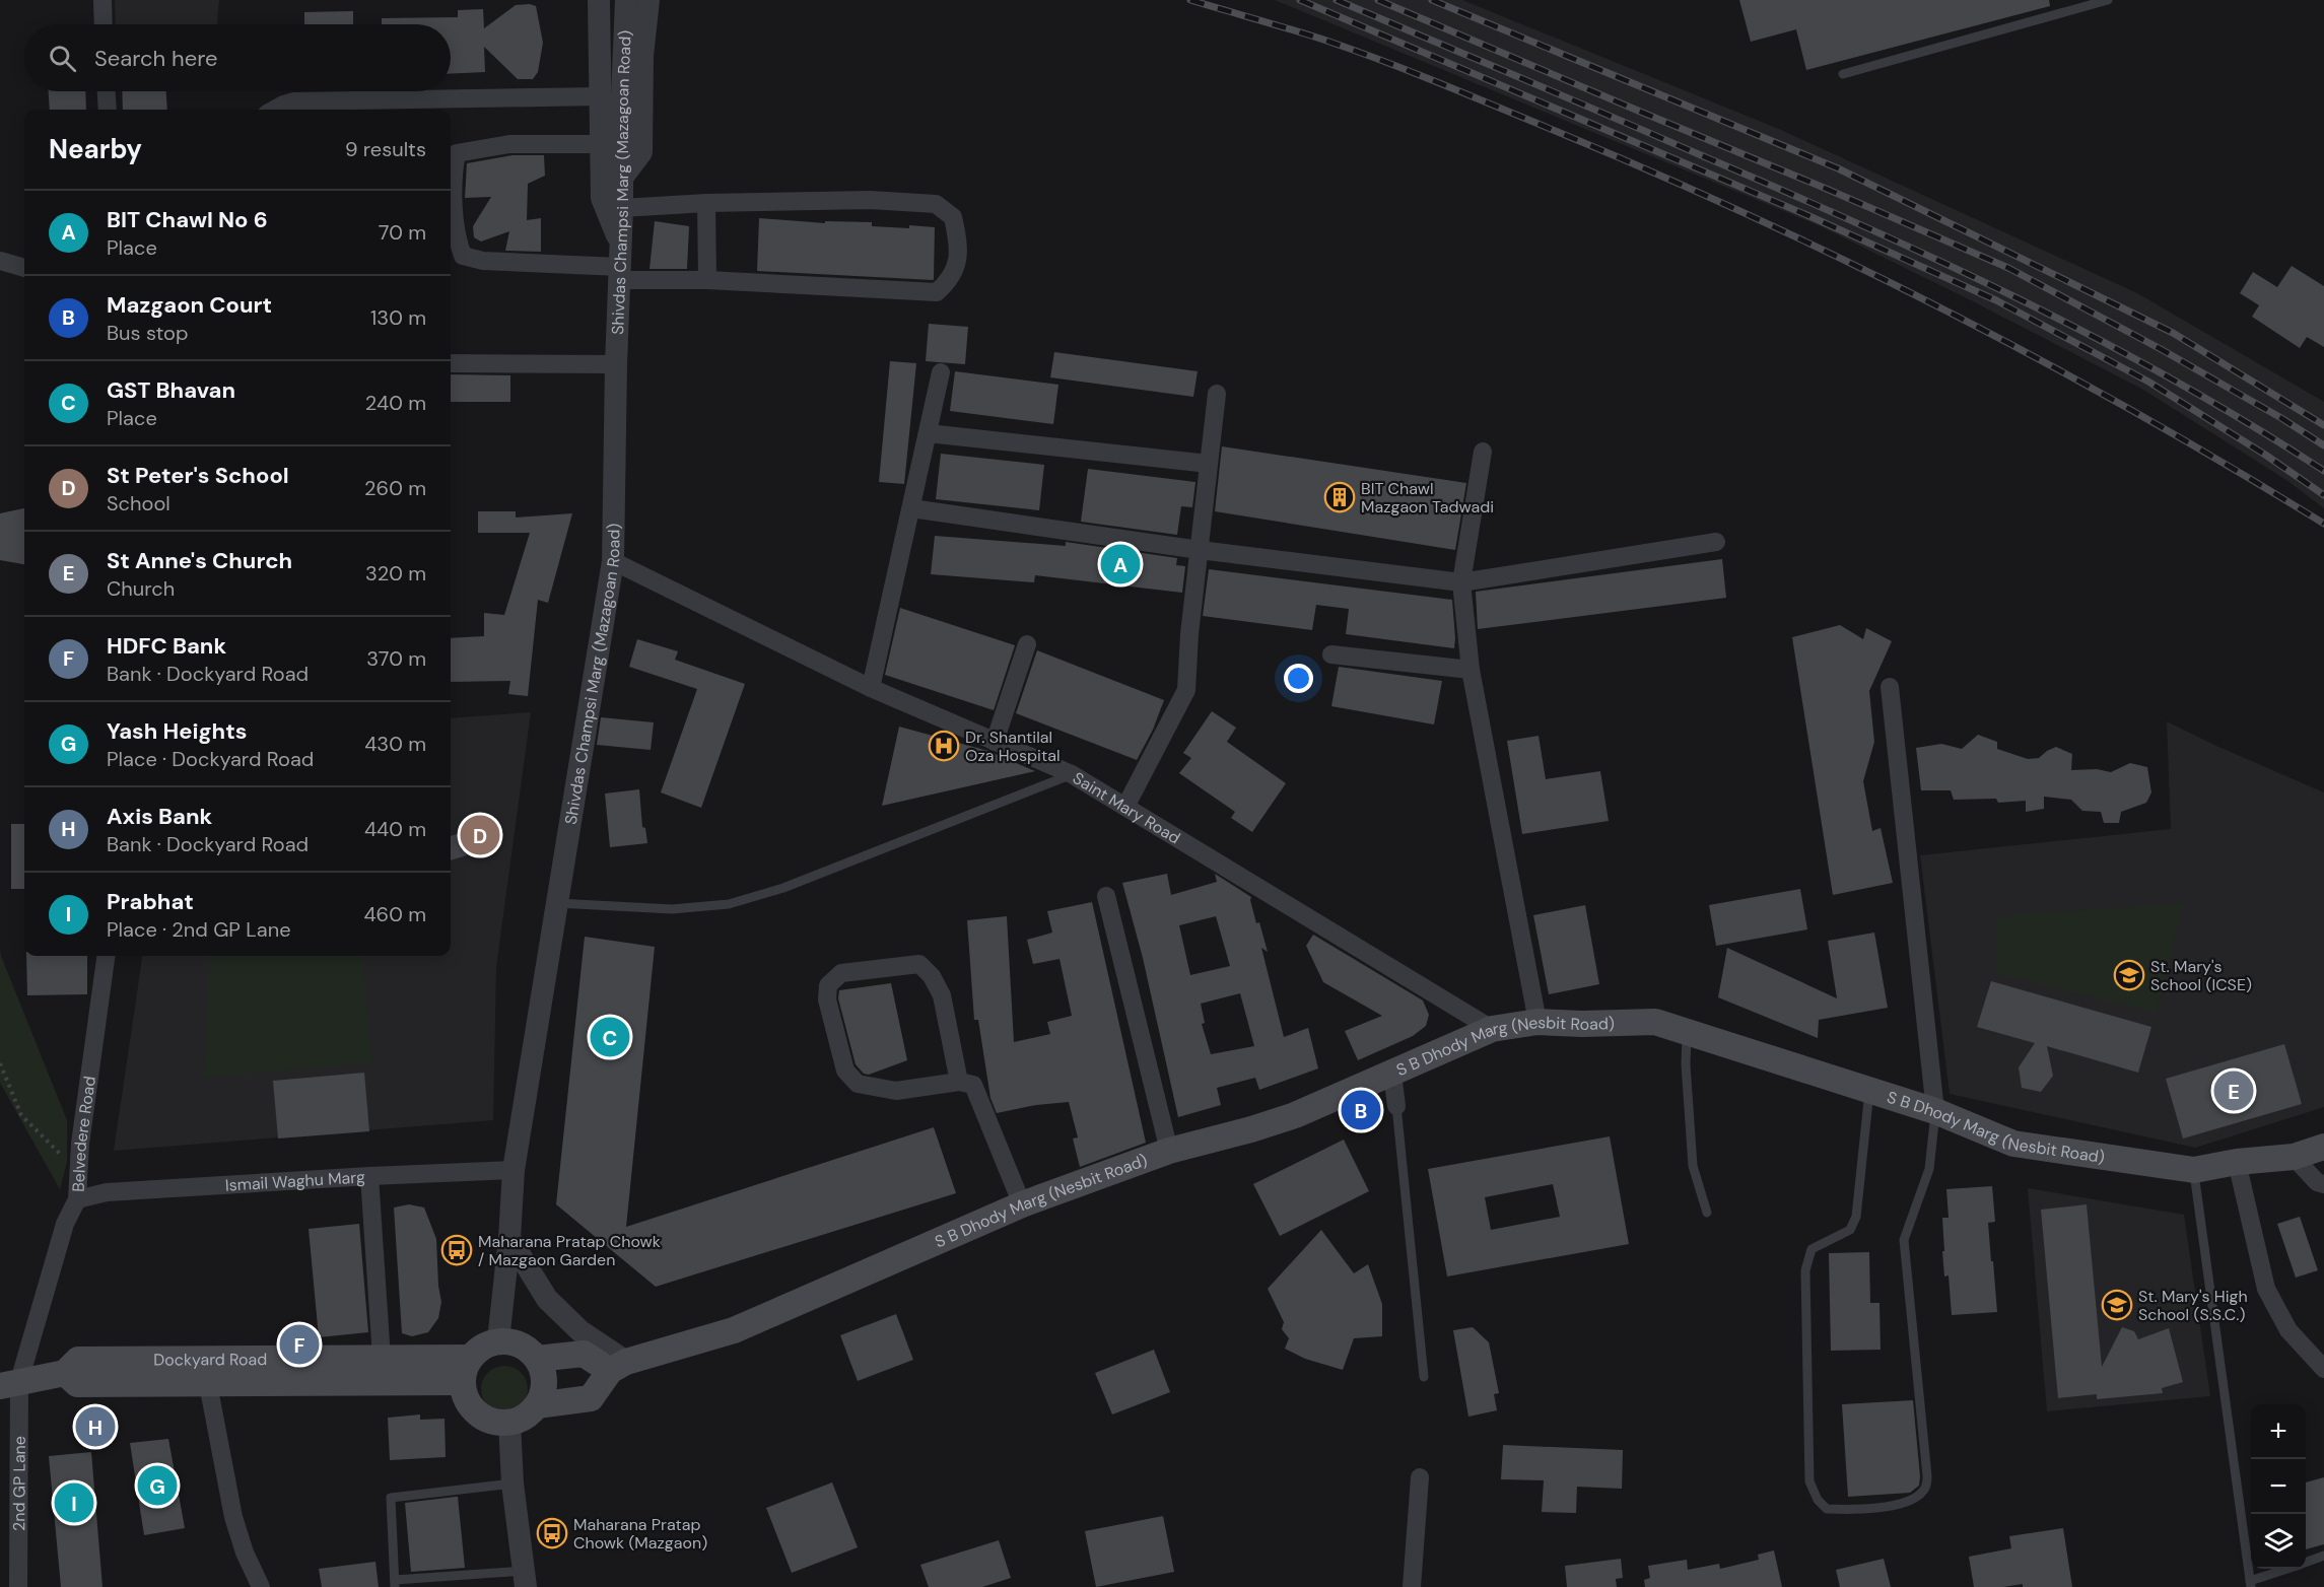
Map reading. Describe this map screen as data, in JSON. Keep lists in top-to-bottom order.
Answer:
{
  "streets": {
    "main road": ["S B Dhody Marg (Nesbit Road)", "Dockyard Road"],
    "street": [
      "Shivdas Champsi Marg (Mazagoan Road)",
      "Saint Mary Road",
      "Belvedere Road",
      "Ismail Waghu Marg",
      "2nd GP Lane"
    ]
  },
  "crossings": [
    ["Shivdas Champsi Marg (Mazagoan Road)", "Saint Mary Road"],
    ["Shivdas Champsi Marg (Mazagoan Road)", "Ismail Waghu Marg"],
    ["Shivdas Champsi Marg (Mazagoan Road)", "Dockyard Road"],
    ["Saint Mary Road", "S B Dhody Marg (Nesbit Road)"],
    ["Belvedere Road", "Ismail Waghu Marg"],
    ["Belvedere Road", "Dockyard Road"],
    ["Belvedere Road", "2nd GP Lane"],
    ["Dockyard Road", "2nd GP Lane"]
  ],
  "places": {
    "building": ["BIT Chawl Mazgaon Tadwadi"],
    "hospital": ["Dr. Shantilal Oza Hospital"],
    "school or university": ["St. Mary's School (ICSE)", "St. Mary's High School (S.S.C.)"],
    "bus stop": ["Maharana Pratap Chowk / Mazgaon Garden", "Maharana Pratap Chowk (Mazgaon)"]
  },
  "page": {
    "search": "Search here",
    "heading": ["Nearby", "9 results"],
    "list": [
      {
        "mark": "A",
        "name": "BIT Chawl No 6",
        "note": "Place",
        "value": "70 m"
      },
      {
        "mark": "B",
        "name": "Mazgaon Court",
        "note": "Bus stop",
        "value": "130 m"
      },
      {
        "mark": "C",
        "name": "GST Bhavan",
        "note": "Place",
        "value": "240 m"
      },
      {
        "mark": "D",
        "name": "St Peter's School",
        "note": "School",
        "value": "260 m"
      },
      {
        "mark": "E",
        "name": "St Anne's Church",
        "note": "Church",
        "value": "320 m"
      },
      {
        "mark": "F",
        "name": "HDFC Bank",
        "note": "Bank · Dockyard Road",
        "value": "370 m"
      },
      {
        "mark": "G",
        "name": "Yash Heights",
        "note": "Place · Dockyard Road",
        "value": "430 m"
      },
      {
        "mark": "H",
        "name": "Axis Bank",
        "note": "Bank · Dockyard Road",
        "value": "440 m"
      },
      {
        "mark": "I",
        "name": "Prabhat",
        "note": "Place · 2nd GP Lane",
        "value": "460 m"
      }
    ],
    "pins": [
      "A",
      "D",
      "C",
      "E",
      "B",
      "F",
      "H",
      "G",
      "I"
    ],
    "map_buttons": ["+", "−"]
  }
}
